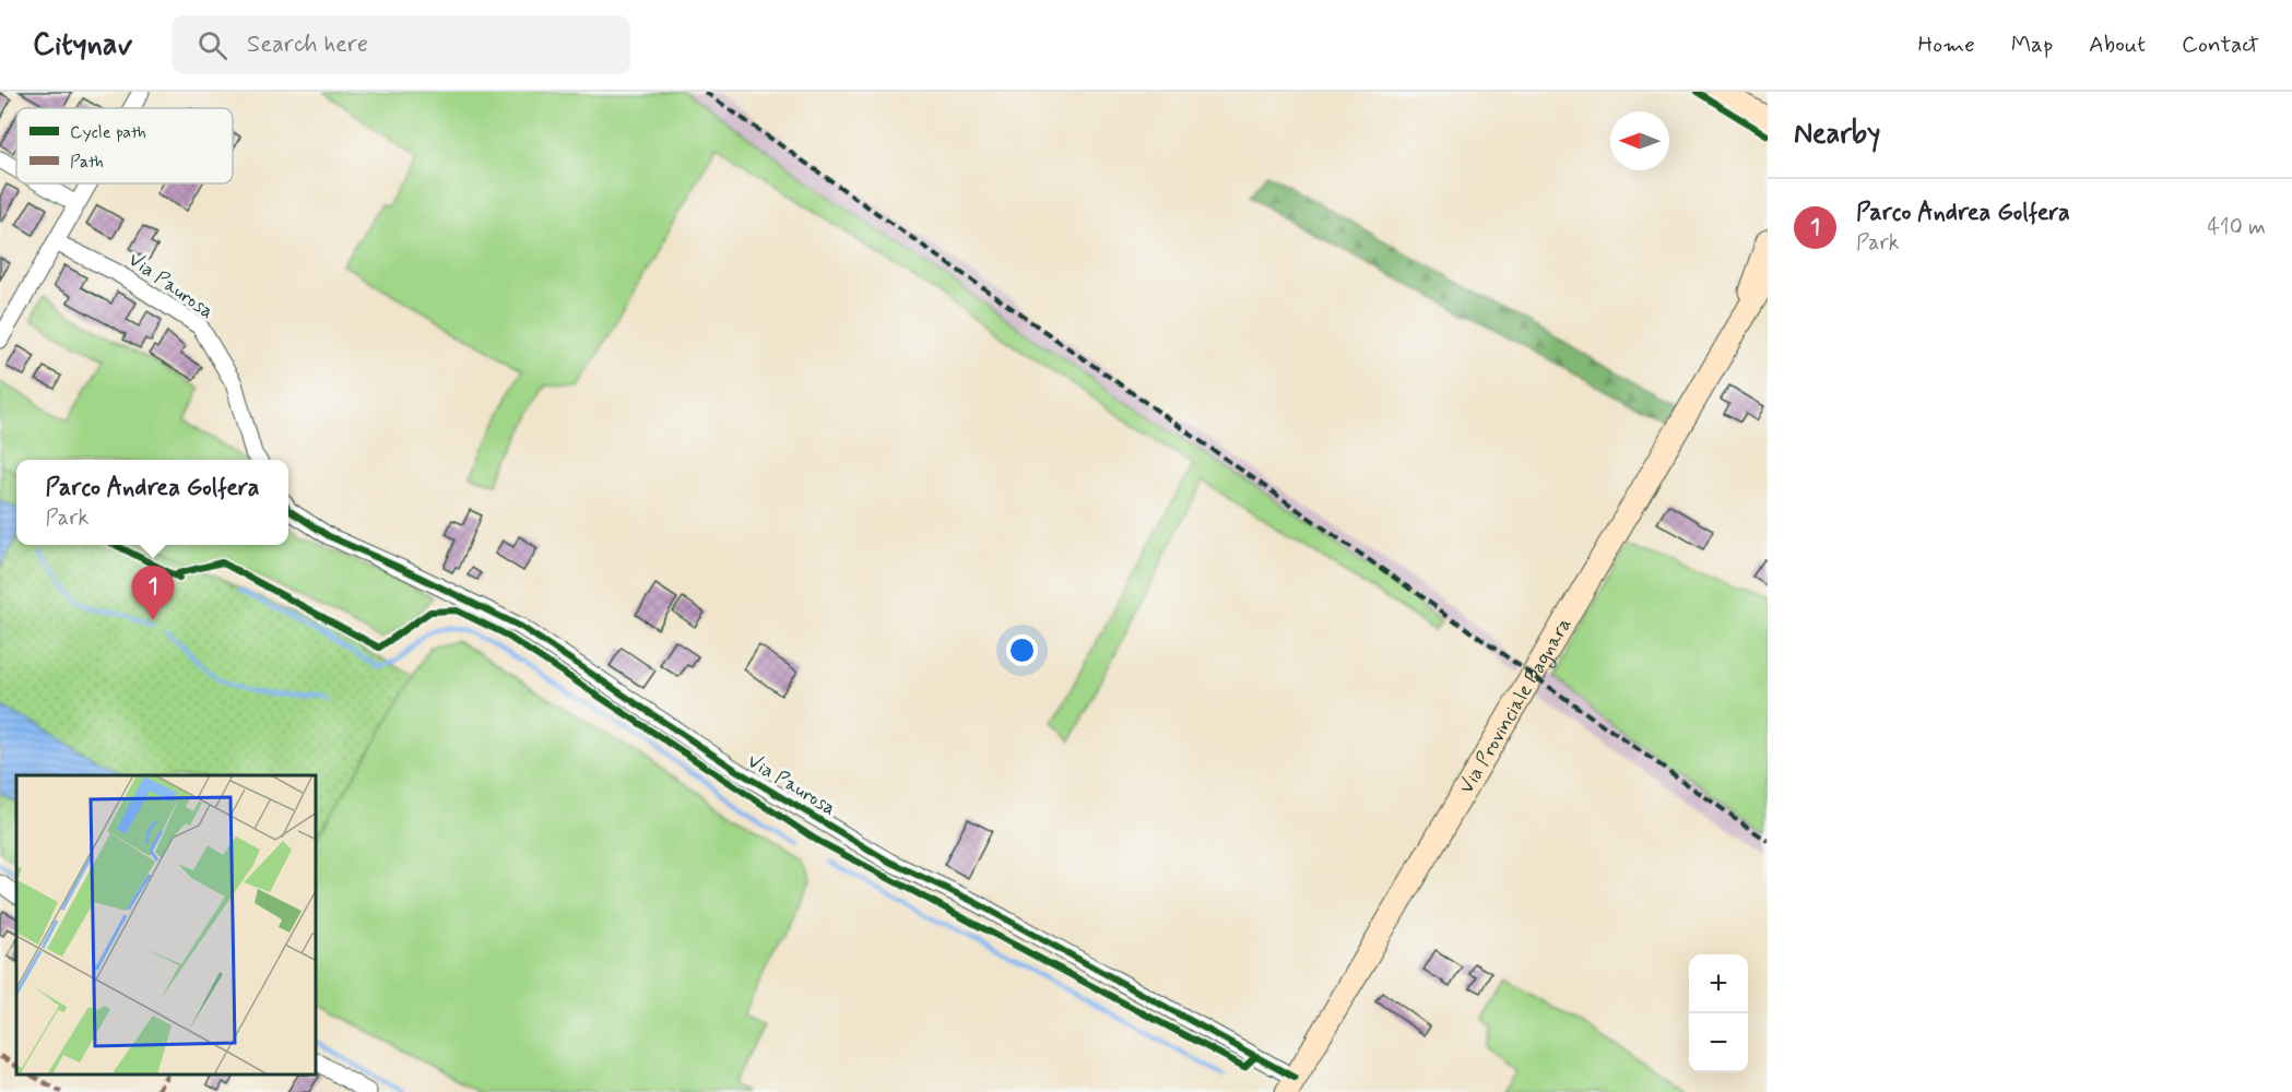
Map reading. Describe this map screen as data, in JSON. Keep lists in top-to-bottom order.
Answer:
{
  "streets": {
    "main road": ["Via Provinciale Bagnara"],
    "street": ["Via Paurosa"]
  },
  "crossings": [
    ["Via Paurosa", "Via Provinciale Bagnara"]
  ],
  "legend": ["Cycle path", "Path"],
  "north": "left",
  "page": {
    "header": "Citynav",
    "search": "Search here",
    "nav": [
      "Home",
      "Map",
      "About",
      "Contact"
    ],
    "heading": "Nearby",
    "list": [
      {
        "mark": "1",
        "name": "Parco Andrea Golfera",
        "note": "Park",
        "value": "410 m"
      }
    ],
    "popup": ["Parco Andrea Golfera", "Park"],
    "pins": "1",
    "map_buttons": ["+", "−"]
  }
}
